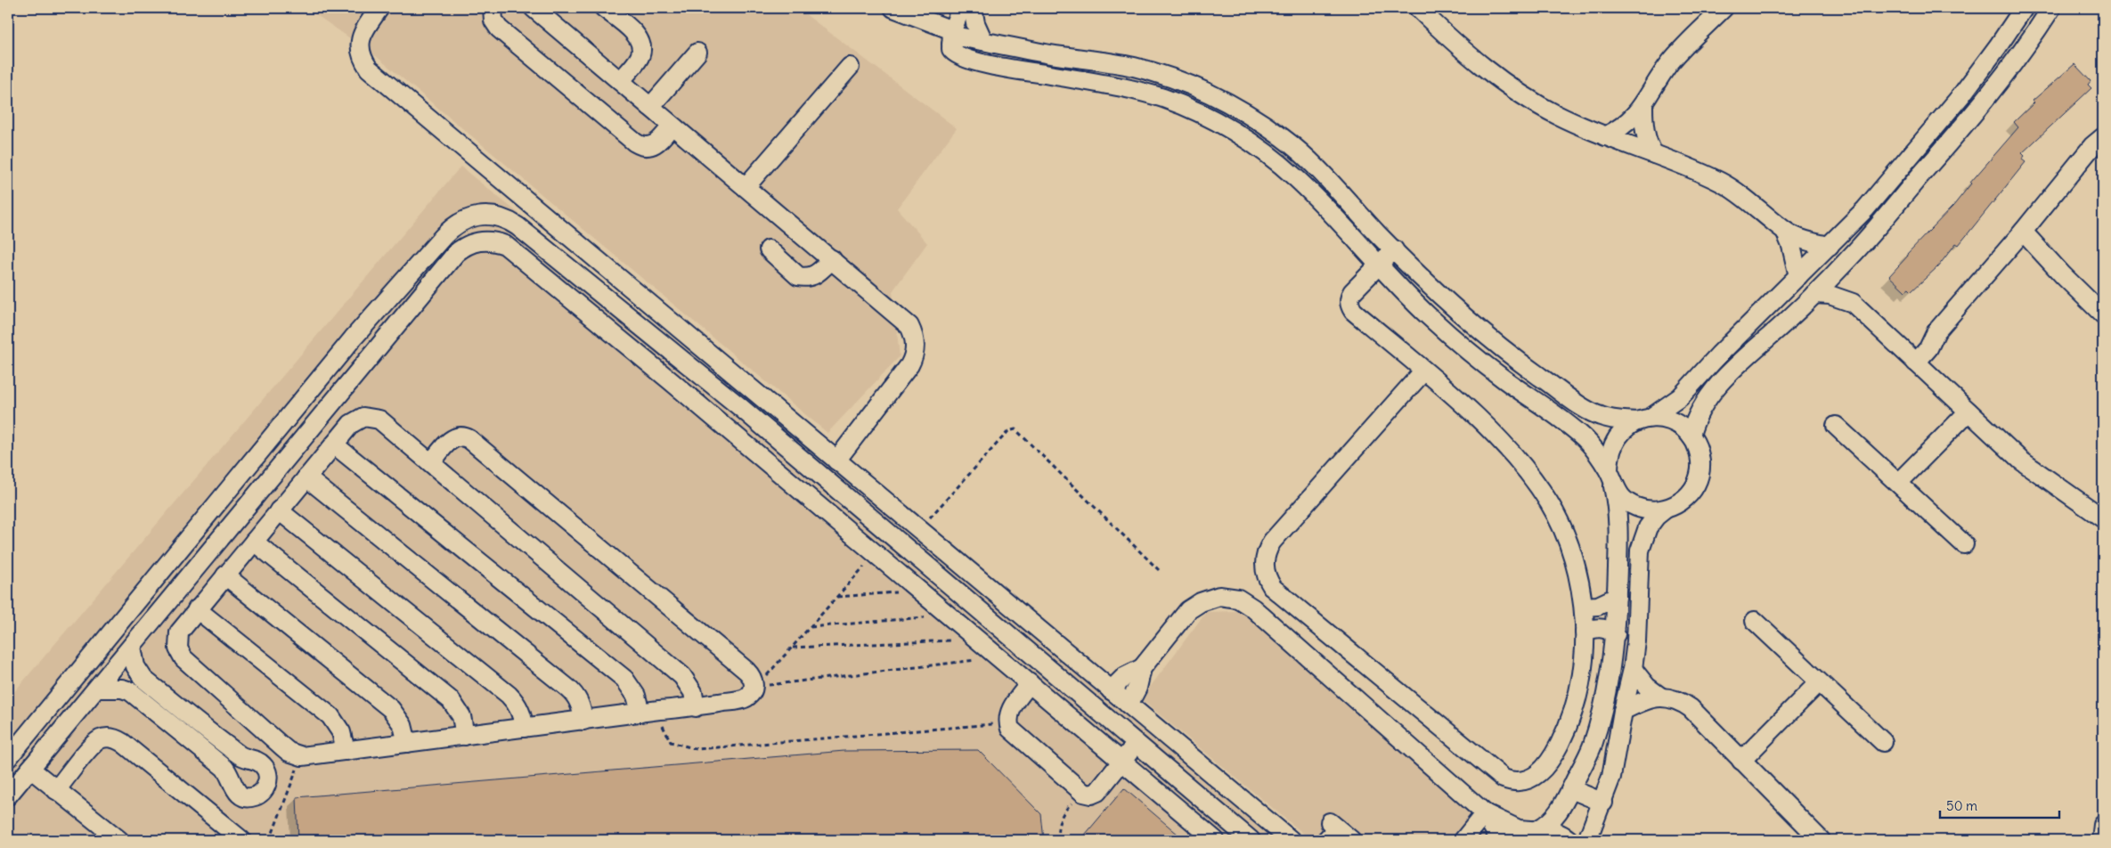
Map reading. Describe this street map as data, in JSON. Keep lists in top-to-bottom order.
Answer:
{
  "scale_bar": "50 m"
}
